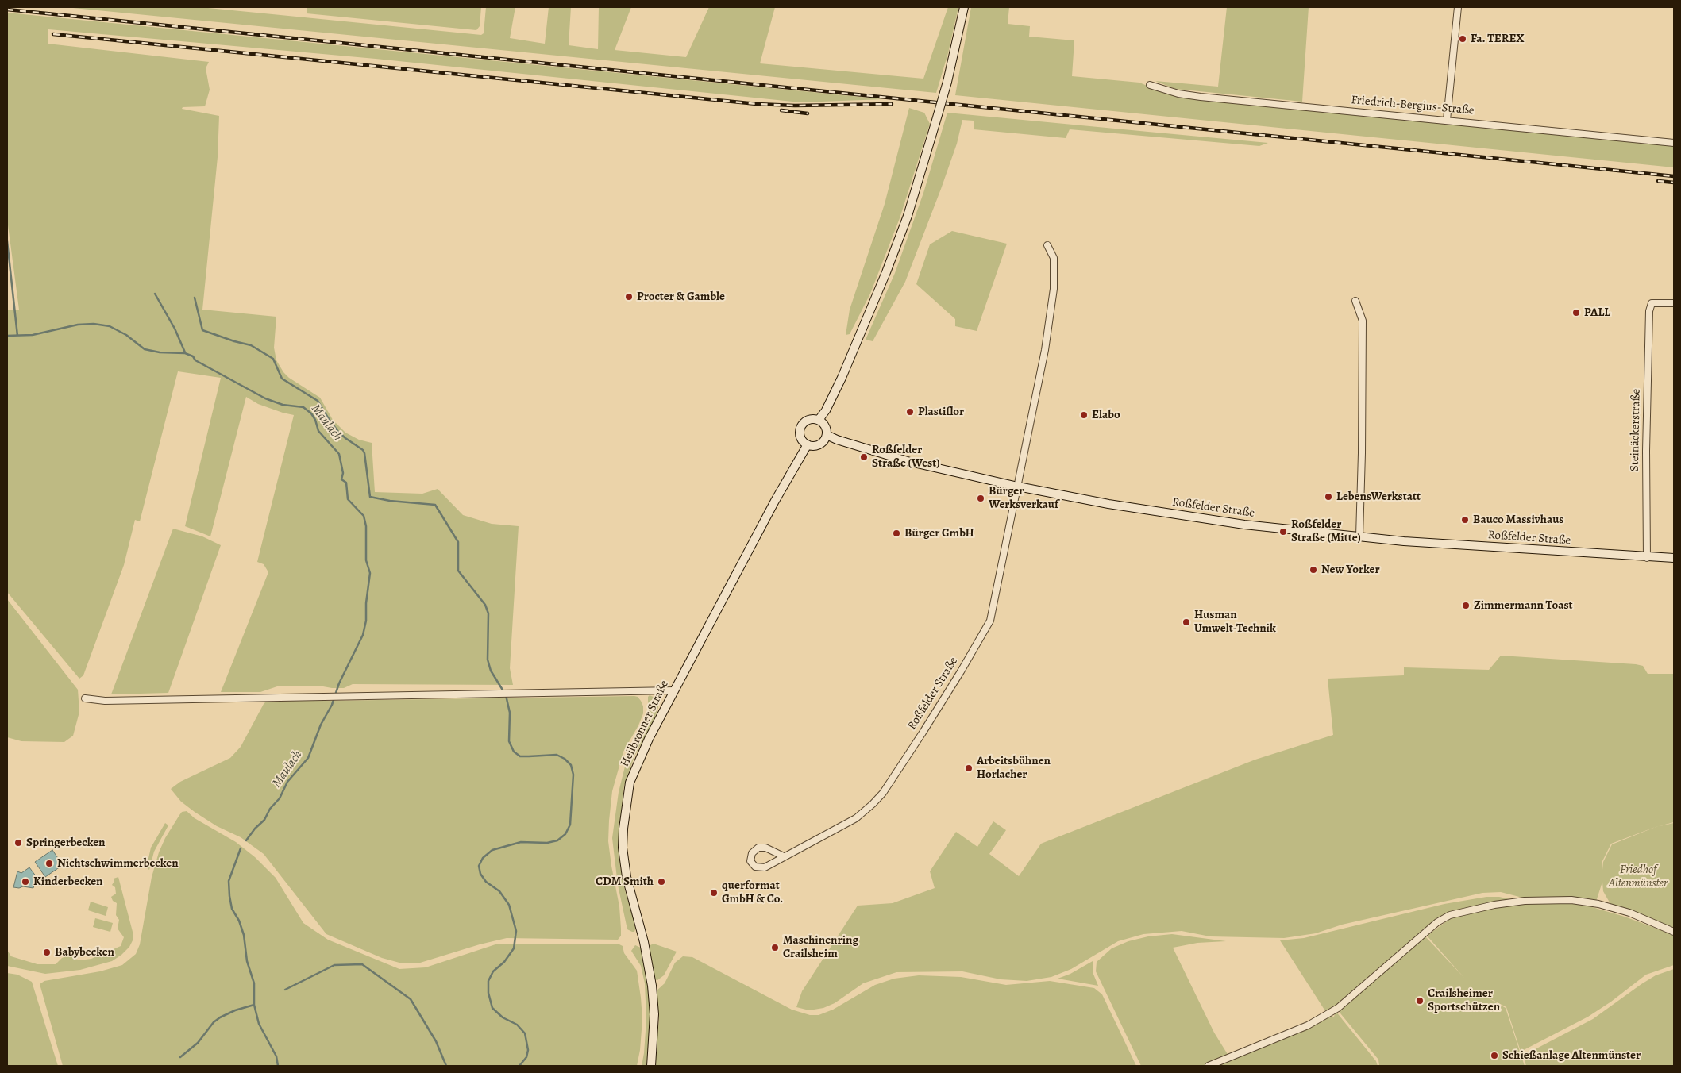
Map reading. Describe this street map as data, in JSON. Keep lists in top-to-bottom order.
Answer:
{
  "streets": {
    "main road": ["Roßfelder Straße", "Heilbronner Straße"],
    "street": ["Friedrich-Bergius-Straße", "Steinäckerstraße"]
  },
  "crossings": [
    ["Steinäckerstraße", "Roßfelder Straße"],
    ["Roßfelder Straße", "Heilbronner Straße"]
  ],
  "water": ["Maulach"],
  "parks": ["Friedhof Altenmünster"],
  "places": [
    "Fa. TEREX",
    "Procter & Gamble",
    "PALL",
    "Plastiflor",
    "Elabo",
    "Roßfelder Straße (West)",
    "LebensWerkstatt",
    "Bürger Werksverkauf",
    "Bauco Massivhaus",
    "Roßfelder Straße (Mitte)",
    "Bürger GmbH",
    "New Yorker",
    "Zimmermann Toast",
    "Husman Umwelt-Technik",
    "Arbeitsbühnen Horlacher",
    "Springerbecken",
    "Nichtschwimmerbecken",
    "Kinderbecken",
    "CDM Smith",
    "querformat GmbH & Co.",
    "Maschinenring Crailsheim",
    "Babybecken",
    "Crailsheimer Sportschützen",
    "Schießanlage Altenmünster"
  ]
}
